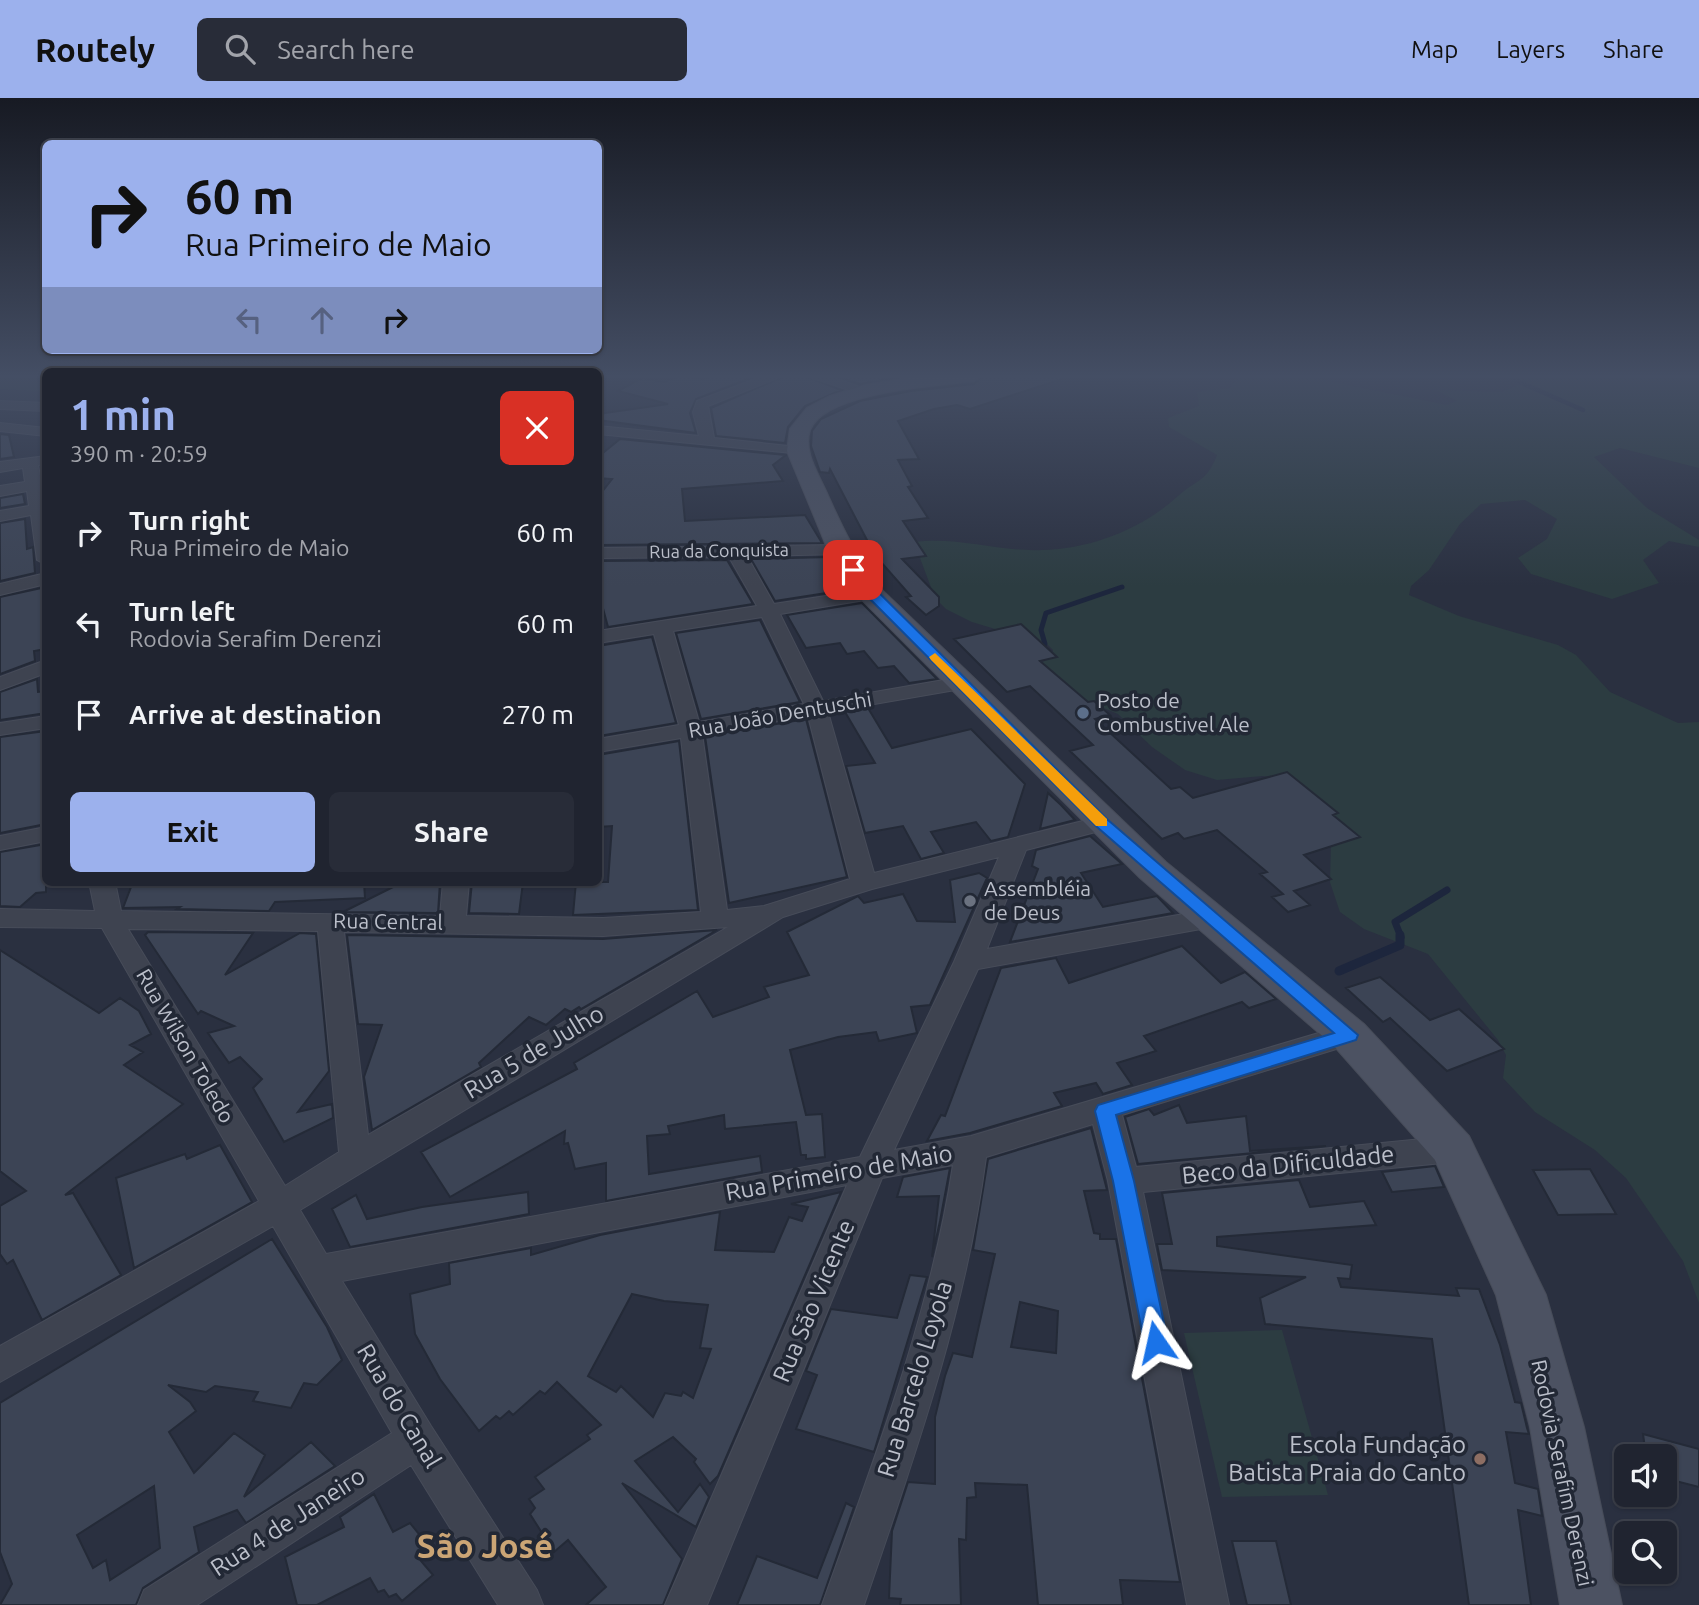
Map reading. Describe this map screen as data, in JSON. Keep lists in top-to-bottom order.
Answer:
{
  "streets": {
    "main road": ["Rodovia Serafim Derenzi"],
    "street": [
      "Rua da Conquista",
      "Rua João Dentuschi",
      "Rua Central",
      "Rua Wilson Toledo",
      "Rua 5 de Julho",
      "Beco da Dificuldade",
      "Rua Primeiro de Maio",
      "Rua São Vicente",
      "Rua Barcelo Loyola",
      "Rua do Canal",
      "Rua 4 de Janeiro"
    ]
  },
  "crossings": [
    ["Rua da Conquista", "Rodovia Serafim Derenzi"],
    ["Rua João Dentuschi", "Rodovia Serafim Derenzi"],
    ["Rua Central", "Rua Wilson Toledo"],
    ["Rua Central", "Rua 5 de Julho"],
    ["Rua Wilson Toledo", "Rua 5 de Julho"],
    ["Rua Wilson Toledo", "Rua do Canal"],
    ["Rua 5 de Julho", "Rua São Vicente"],
    ["Rua 5 de Julho", "Rua do Canal"],
    ["Rua 5 de Julho", "Rodovia Serafim Derenzi"],
    ["Beco da Dificuldade", "Rodovia Serafim Derenzi"],
    ["Rua Primeiro de Maio", "Rua São Vicente"],
    ["Rua Primeiro de Maio", "Rua Barcelo Loyola"],
    ["Rua Primeiro de Maio", "Rua do Canal"],
    ["Rua Primeiro de Maio", "Rodovia Serafim Derenzi"],
    ["Rua do Canal", "Rua 4 de Janeiro"]
  ],
  "districts": ["São José"],
  "places": ["Posto de Combustivel Ale", "Assembléia de Deus", "Escola Fundação Batista Praia do Canto"],
  "page": {
    "header": "Routely",
    "search": "Search here",
    "nav": ["Map", "Layers", "Share"],
    "turn": ["60 m", "Rua Primeiro de Maio"],
    "heading": ["1 min", "390 m · 20:59"],
    "list": [
      {
        "name": "Turn right",
        "note": "Rua Primeiro de Maio",
        "value": "60 m"
      },
      {
        "name": "Turn left",
        "note": "Rodovia Serafim Derenzi",
        "value": "60 m"
      },
      {
        "name": "Arrive at destination",
        "value": "270 m"
      }
    ],
    "buttons": ["Exit", "Share"]
  }
}
